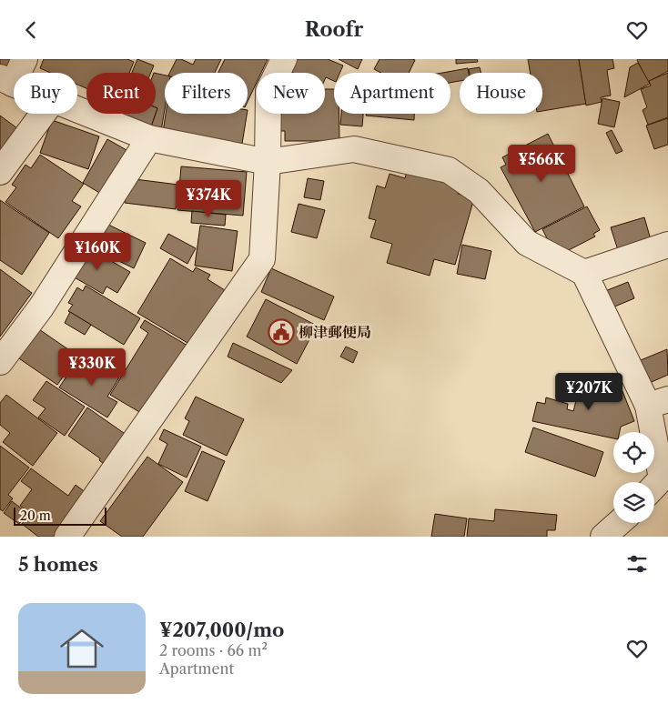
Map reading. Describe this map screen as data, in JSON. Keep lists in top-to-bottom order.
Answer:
{
  "places": {
    "public building": ["柳津郵便局"]
  },
  "scale_bar": "20 m",
  "page": {
    "header": "Roofr",
    "chip": [
      "Buy",
      "Rent",
      "Filters",
      "New",
      "Apartment",
      "House"
    ],
    "price": [
      "¥566K",
      "¥374K",
      "¥160K",
      "¥330K",
      "¥207K"
    ],
    "scale": "20 m",
    "heading": "5 homes",
    "list": [
      {
        "name": "¥207,000/mo",
        "note": "2 rooms · 66 m² · Apartment"
      }
    ]
  }
}
